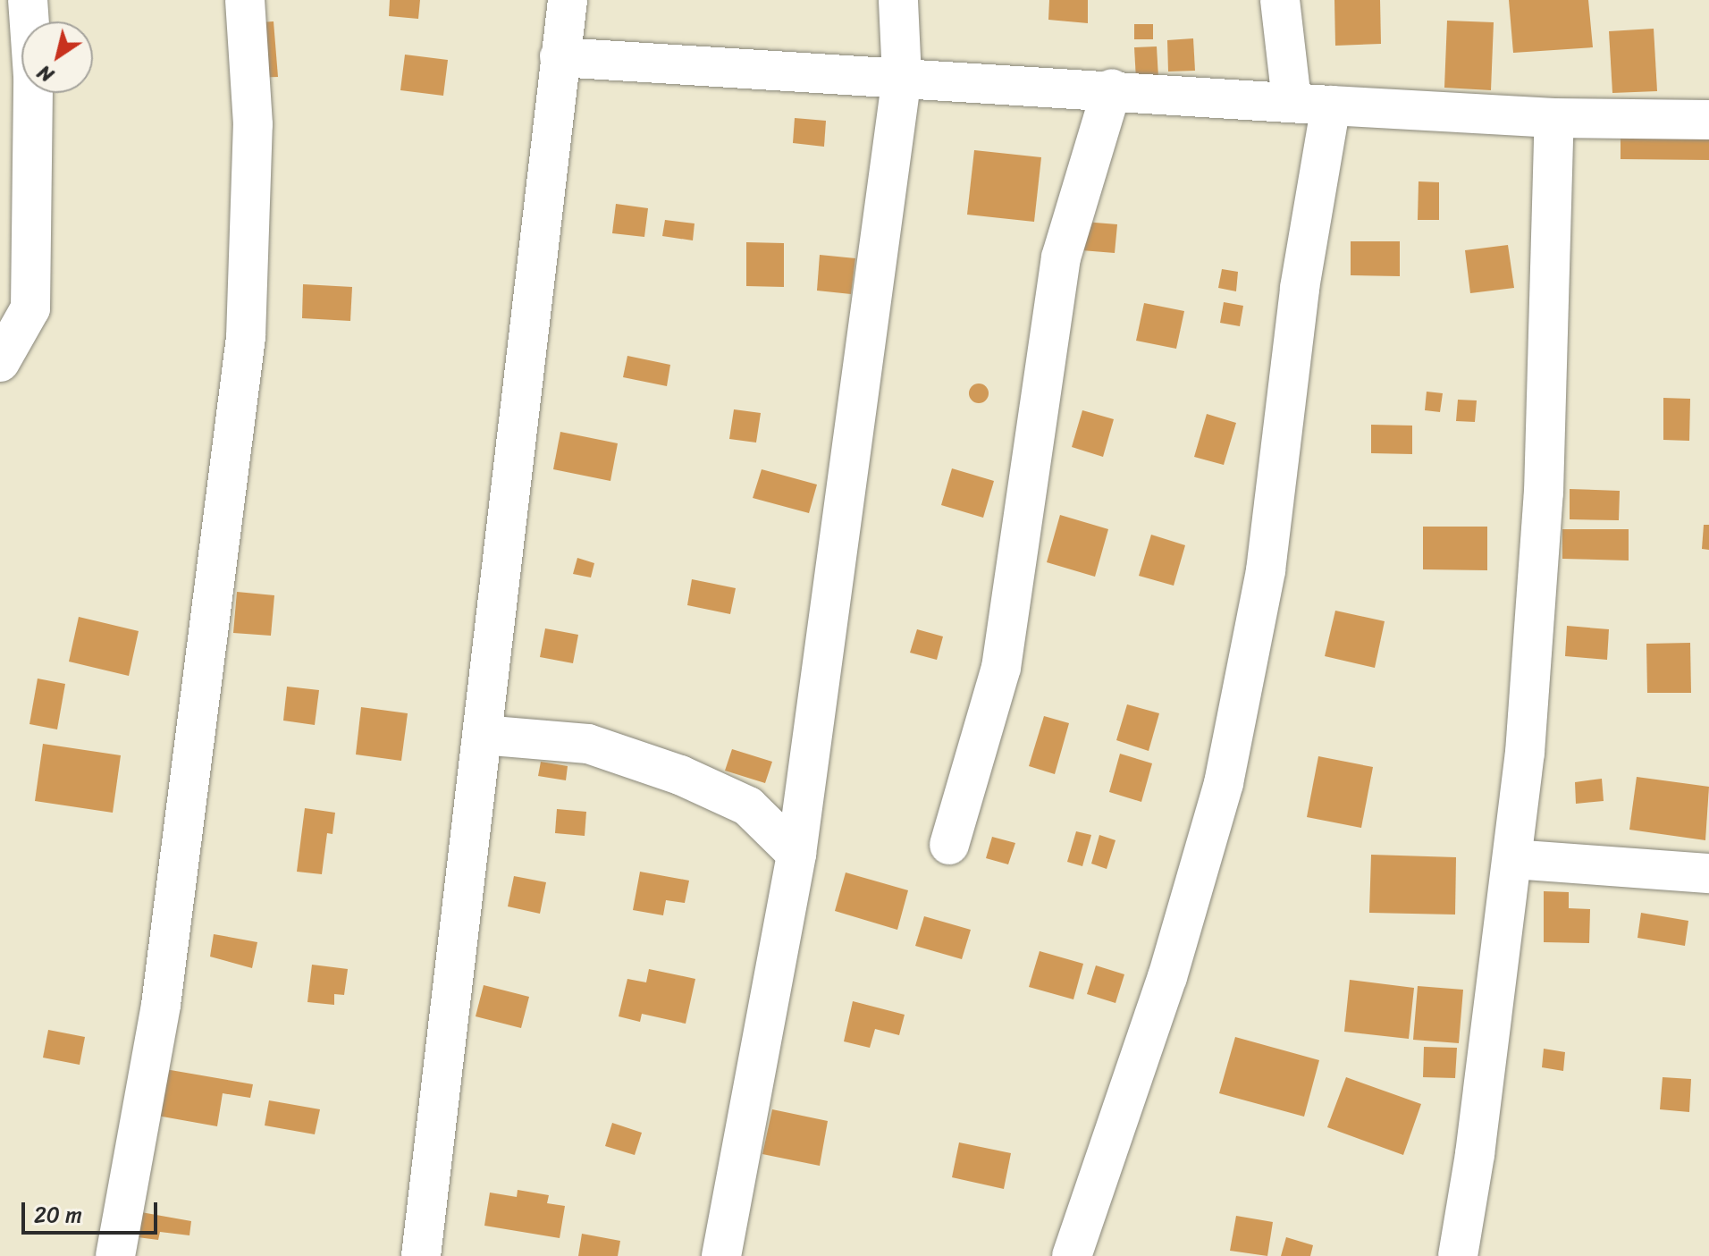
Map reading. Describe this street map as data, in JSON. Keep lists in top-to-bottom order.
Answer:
{
  "scale_bar": "20 m",
  "north": "bottom left"
}
